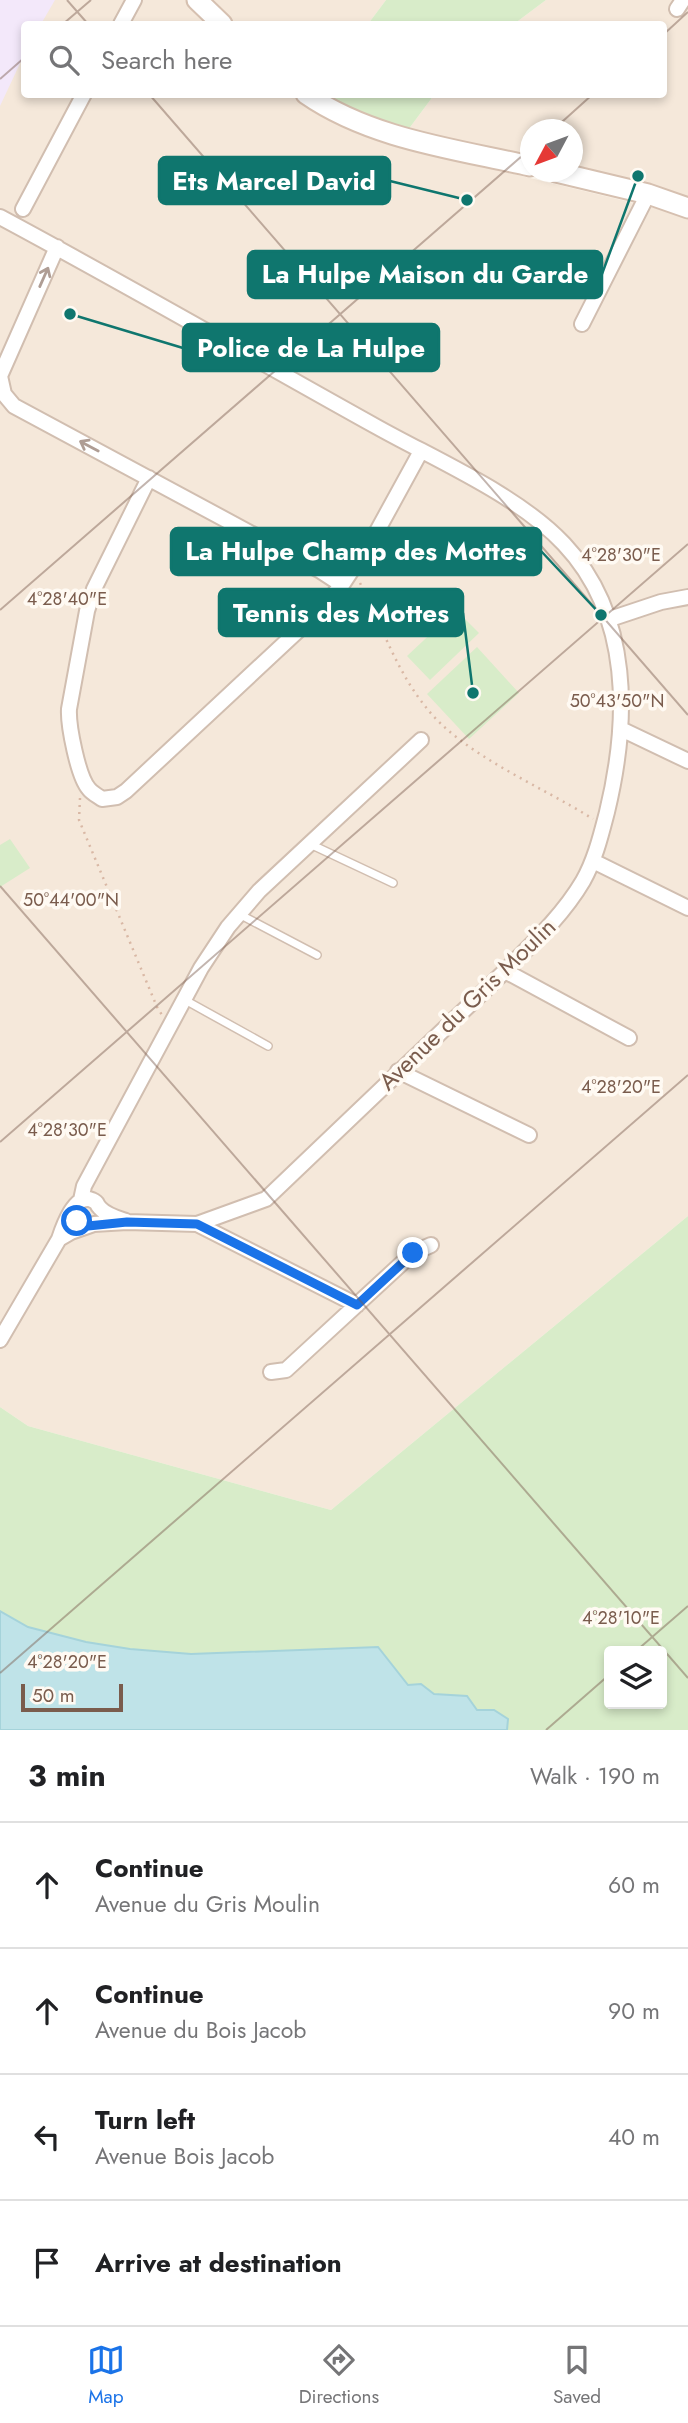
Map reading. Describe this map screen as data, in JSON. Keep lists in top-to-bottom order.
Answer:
{
  "streets": {
    "street": ["Avenue du Gris Moulin"]
  },
  "places": [
    "La Hulpe Maison du Garde",
    "Ets Marcel David",
    "Police de La Hulpe",
    "La Hulpe Champ des Mottes",
    "Tennis des Mottes"
  ],
  "scale_bar": "50 m",
  "north": "bottom left",
  "page": {
    "search": "Search here",
    "scale": "50 m",
    "heading": ["3 min", "Walk · 190 m"],
    "list": [
      ["Continue", "Avenue du Gris Moulin", "60 m"],
      ["Continue", "Avenue du Bois Jacob", "90 m"],
      ["Turn left", "Avenue Bois Jacob", "40 m"],
      "Arrive at destination"
    ],
    "nav": ["Map", "Directions", "Saved"]
  },
  "coordinates": [
    "4°28'30\"E",
    "4°28'40\"E",
    "50°43'50\"N",
    "50°44'00\"N",
    "4°28'20\"E",
    "4°28'10\"E"
  ]
}
